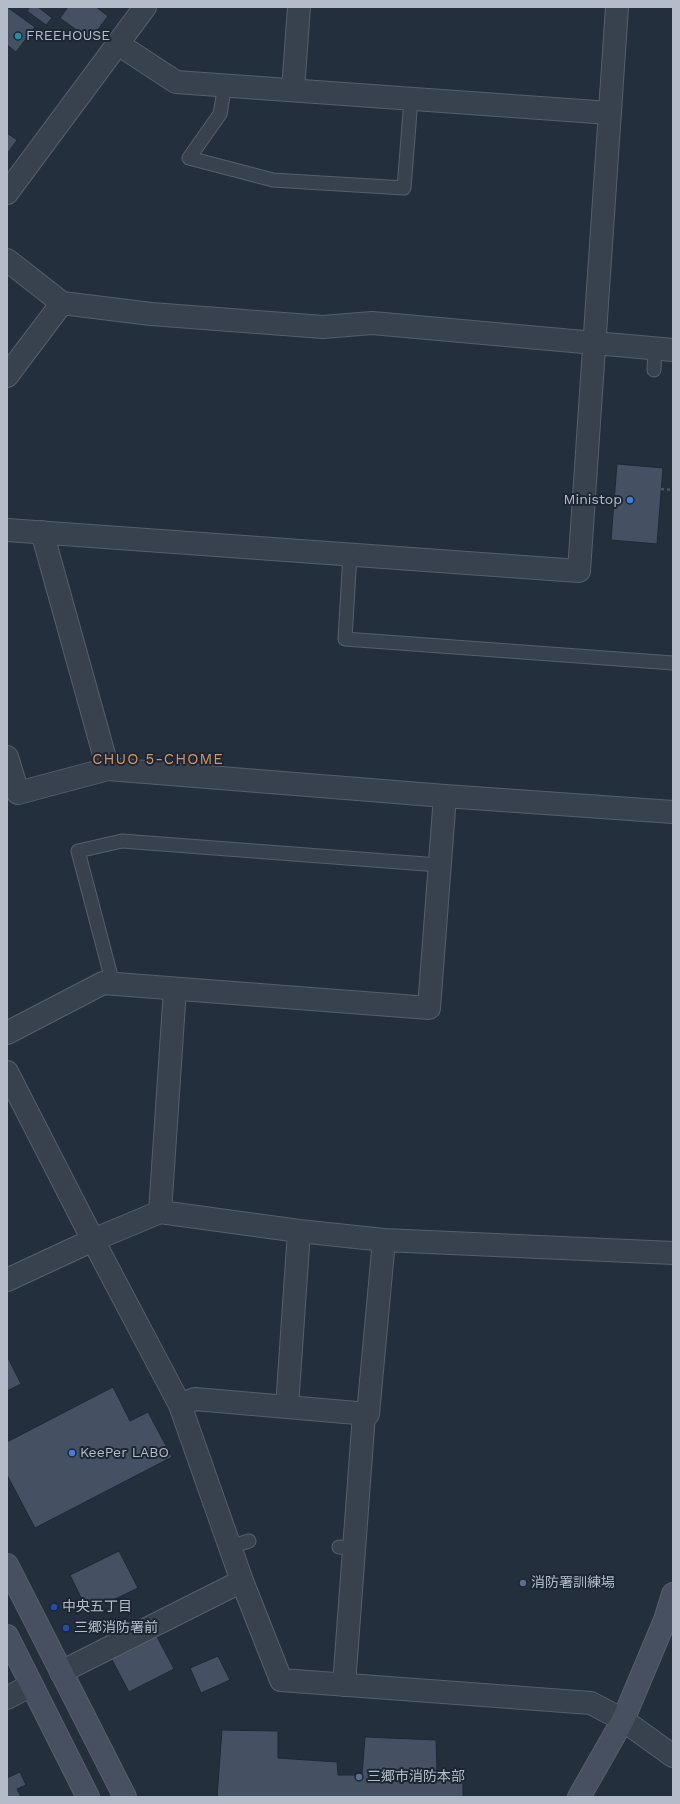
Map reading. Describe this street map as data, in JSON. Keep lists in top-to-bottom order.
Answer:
{
  "districts": ["CHUO 5-CHOME"],
  "places": [
    "FREEHOUSE",
    "Ministop",
    "KeePer LABO",
    "消防署訓練場",
    "中央五丁目",
    "三郷消防署前",
    "三郷市消防本部"
  ]
}
